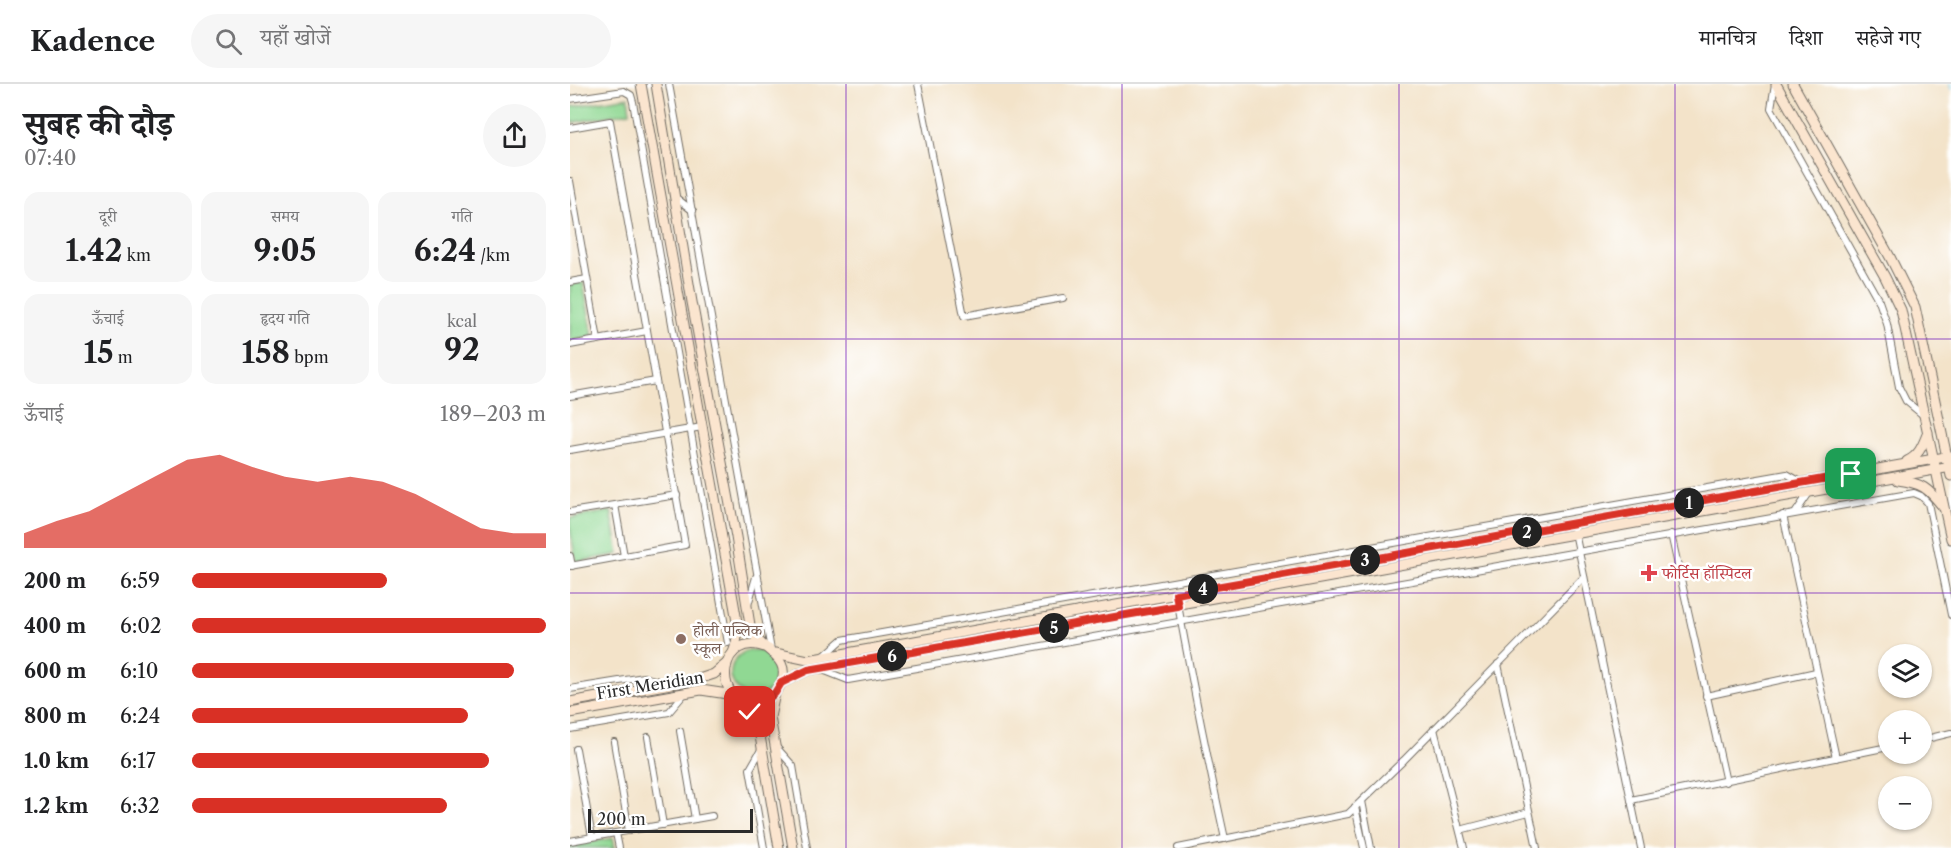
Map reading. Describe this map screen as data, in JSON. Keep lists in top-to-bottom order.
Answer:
{
  "streets": {
    "street": ["First Meridian"]
  },
  "places": {
    "health": ["फोर्टिस हॉस्पिटल"],
    "other": ["होली पब्लिक स्कूल"]
  },
  "scale_bar": "200 m",
  "page": {
    "header": "Kadence",
    "search": "यहाँ खोजें",
    "nav": ["मानचित्र", "दिशा", "सहेजे गए"],
    "heading": ["सुबह की दौड़", "07:40"],
    "stats": [
      ["दूरी", "1.42 km"],
      ["समय", "9:05"],
      ["गति", "6:24 /km"],
      ["ऊँचाई", "15 m"],
      ["हृदय गति", "158 bpm"],
      ["kcal", "92"]
    ],
    "chart": ["ऊँचाई", "189–203 m"],
    "pins": [
      "1",
      "2",
      "3",
      "4",
      "5",
      "6"
    ],
    "list": [
      {
        "name": "200 m",
        "note": "6:59"
      },
      {
        "name": "400 m",
        "note": "6:02"
      },
      {
        "name": "600 m",
        "note": "6:10"
      },
      {
        "name": "800 m",
        "note": "6:24"
      },
      {
        "name": "1.0 km",
        "note": "6:17"
      },
      {
        "name": "1.2 km",
        "note": "6:32"
      }
    ],
    "map_buttons": ["+", "−"],
    "scale": "200 m"
  }
}
